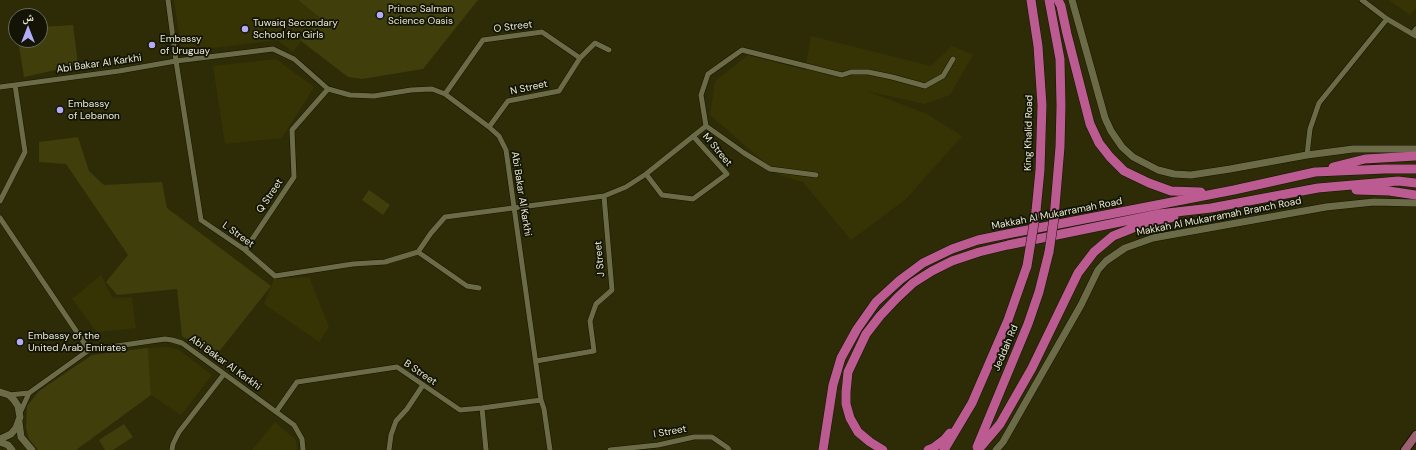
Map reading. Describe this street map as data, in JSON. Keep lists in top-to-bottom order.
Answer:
{
  "streets": {
    "highway": ["King Khalid Road", "Makkah Al Mukarramah Road", "Jeddah Rd"],
    "street": [
      "O Street",
      "Abi Bakar Al Karkhi",
      "N Street",
      "M Street",
      "Q Street",
      "Makkah Al Mukarramah Branch Road",
      "L Street",
      "J Street",
      "B Street",
      "I Street"
    ]
  },
  "crossings": [
    ["O Street", "Abi Bakar Al Karkhi"],
    ["O Street", "N Street"],
    ["Abi Bakar Al Karkhi", "N Street"],
    ["Abi Bakar Al Karkhi", "M Street"],
    ["Abi Bakar Al Karkhi", "Q Street"],
    ["Abi Bakar Al Karkhi", "L Street"],
    ["Abi Bakar Al Karkhi", "J Street"],
    ["Abi Bakar Al Karkhi", "B Street"],
    ["King Khalid Road", "Jeddah Rd"],
    ["M Street", "J Street"],
    ["Q Street", "L Street"]
  ],
  "places": [
    "Prince Salman Science Oasis",
    "Tuwaiq Secondary School for Girls",
    "Embassy of Uruguay",
    "Embassy of Lebanon",
    "Embassy of the United Arab Emirates"
  ],
  "north": "top"
}
